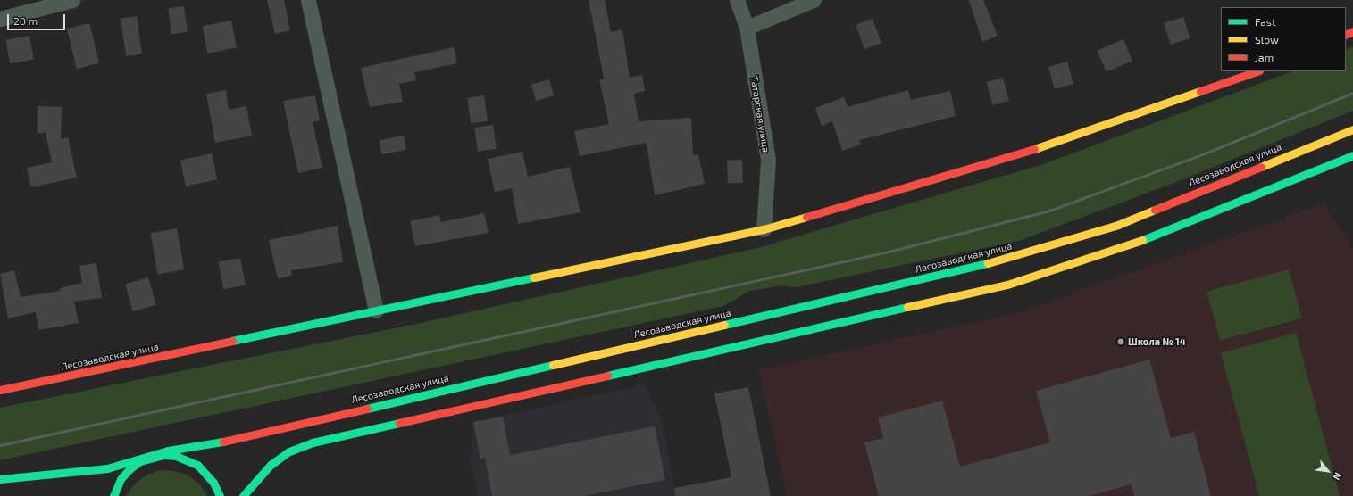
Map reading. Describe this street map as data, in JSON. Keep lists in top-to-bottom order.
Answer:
{
  "streets": {
    "main road": ["Лесозаводская улица"],
    "street": ["Татарская улица"]
  },
  "crossings": [
    ["Татарская улица", "Лесозаводская улица"]
  ],
  "places": ["Школа № 14"],
  "legend": ["Fast", "Slow", "Jam"],
  "scale_bar": "20 m",
  "north": "bottom right"
}
